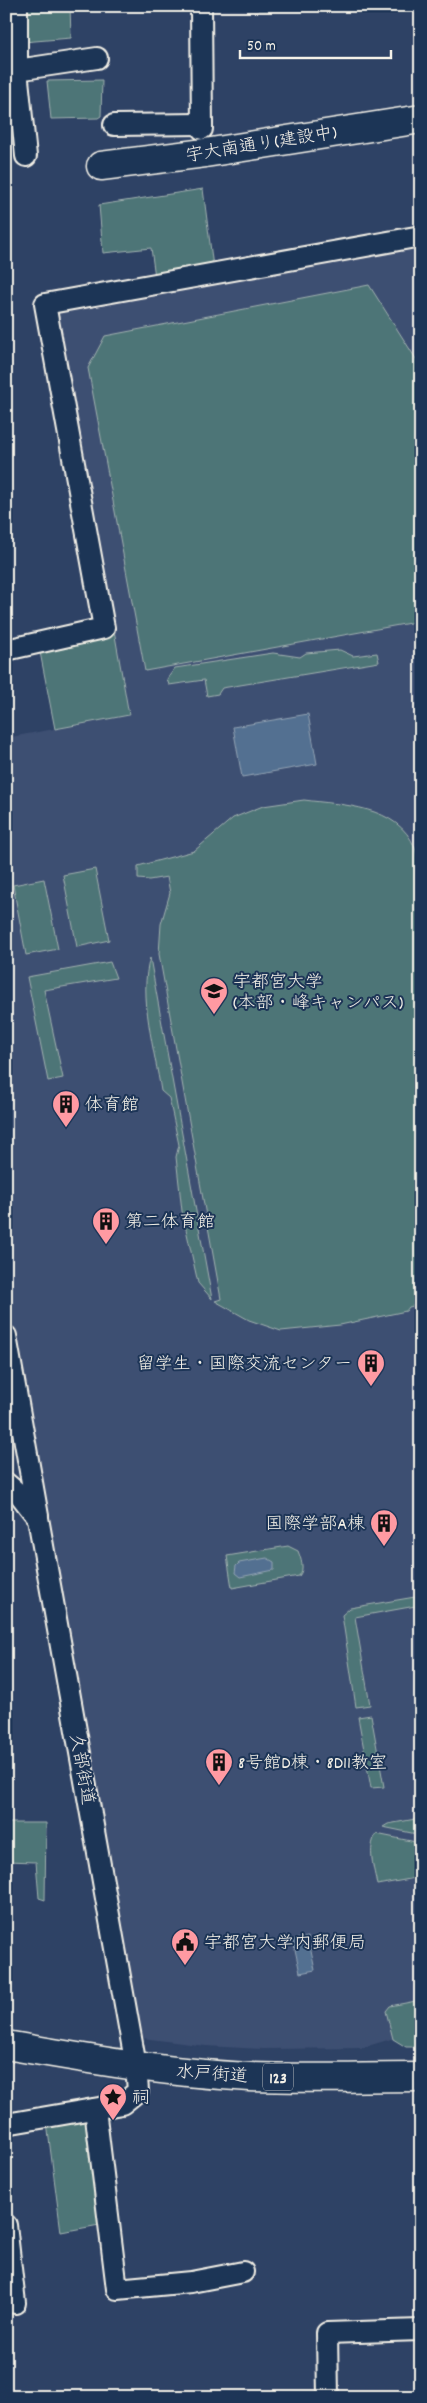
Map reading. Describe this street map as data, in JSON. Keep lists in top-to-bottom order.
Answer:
{
  "streets": {
    "main road": ["宇大南通り(建設中)", "水戸街道", "123"],
    "street": ["久部街道"]
  },
  "crossings": [
    ["久部街道", "水戸街道"]
  ],
  "places": {
    "school or university": ["宇都宮大学 (本部・峰キャンパス)"],
    "building": [
      "体育館",
      "第二体育館",
      "留学生・国際交流センター",
      "国際学部A棟",
      "8号館D棟・8D11教室"
    ],
    "public building": ["宇都宮大学内郵便局"],
    "place": ["祠"]
  },
  "scale_bar": "50 m"
}
